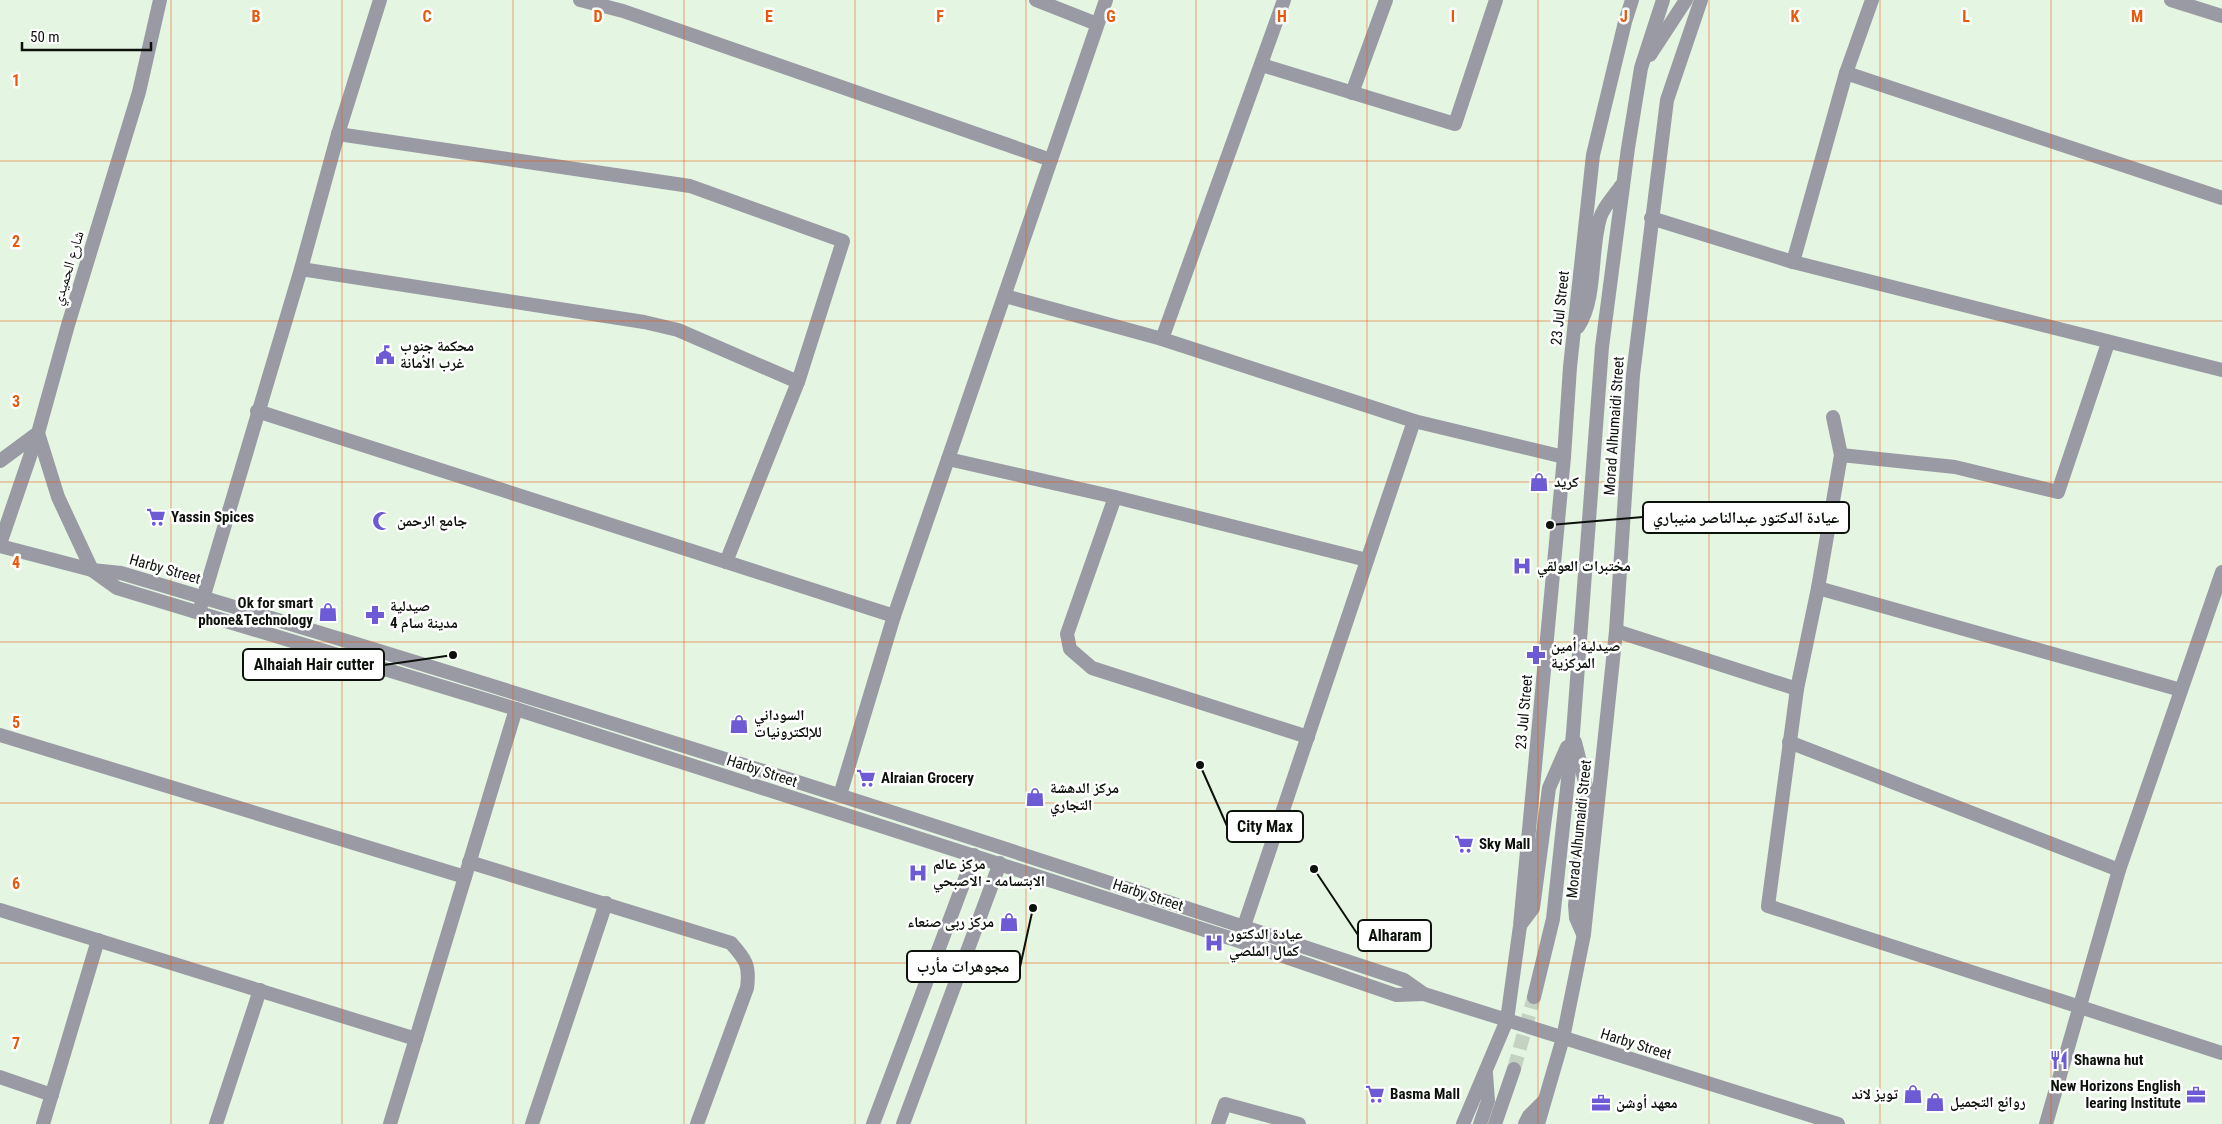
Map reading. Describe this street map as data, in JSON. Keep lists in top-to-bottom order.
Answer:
{
  "streets": {
    "street": [
      "شارع الحميدي",
      "23 Jul Street",
      "Morad Alhumaidi Street",
      "Harby Street"
    ]
  },
  "crossings": [
    ["شارع الحميدي", "Harby Street"],
    ["23 Jul Street", "Harby Street"],
    ["Morad Alhumaidi Street", "Harby Street"]
  ],
  "places": {
    "public building": ["محكمة جنوب غرب الأمانة"],
    "shop": [
      "كريد",
      "Ok for smart phone&Technology",
      "السوداني للإلكترونيات",
      "مركز الدهشة التجاري",
      "مركز ربى صنعاء",
      "تويز لاند",
      "روائع التجميل"
    ],
    "supermarket": [
      "Yassin Spices",
      "Alraian Grocery",
      "Sky Mall",
      "Basma Mall"
    ],
    "mosque": ["جامع الرحمن"],
    "other": [
      "عيادة الدكتور عبدالناصر منيباري",
      "Alhaiah Hair cutter",
      "City Max",
      "Alharam",
      "مجوهرات مأرب"
    ],
    "hospital": ["مختبرات العولقي", "مركز عالم الابتسامه - الاصبحي", "عيادة الدكتور كمال الملصي"],
    "pharmacy": ["صيدلية مدينة سام 4", "صيدلية أمين المركزية"],
    "restaurant": ["Shawna hut"],
    "office": ["New Horizons English learing Institute", "معهد أوشن"]
  },
  "scale_bar": "50 m",
  "grid": {
    "columns": [
      "B",
      "C",
      "D",
      "E",
      "F",
      "G",
      "H",
      "I",
      "J",
      "K",
      "L",
      "M"
    ],
    "rows": [
      "1",
      "2",
      "3",
      "4",
      "5",
      "6",
      "7"
    ]
  }
}
